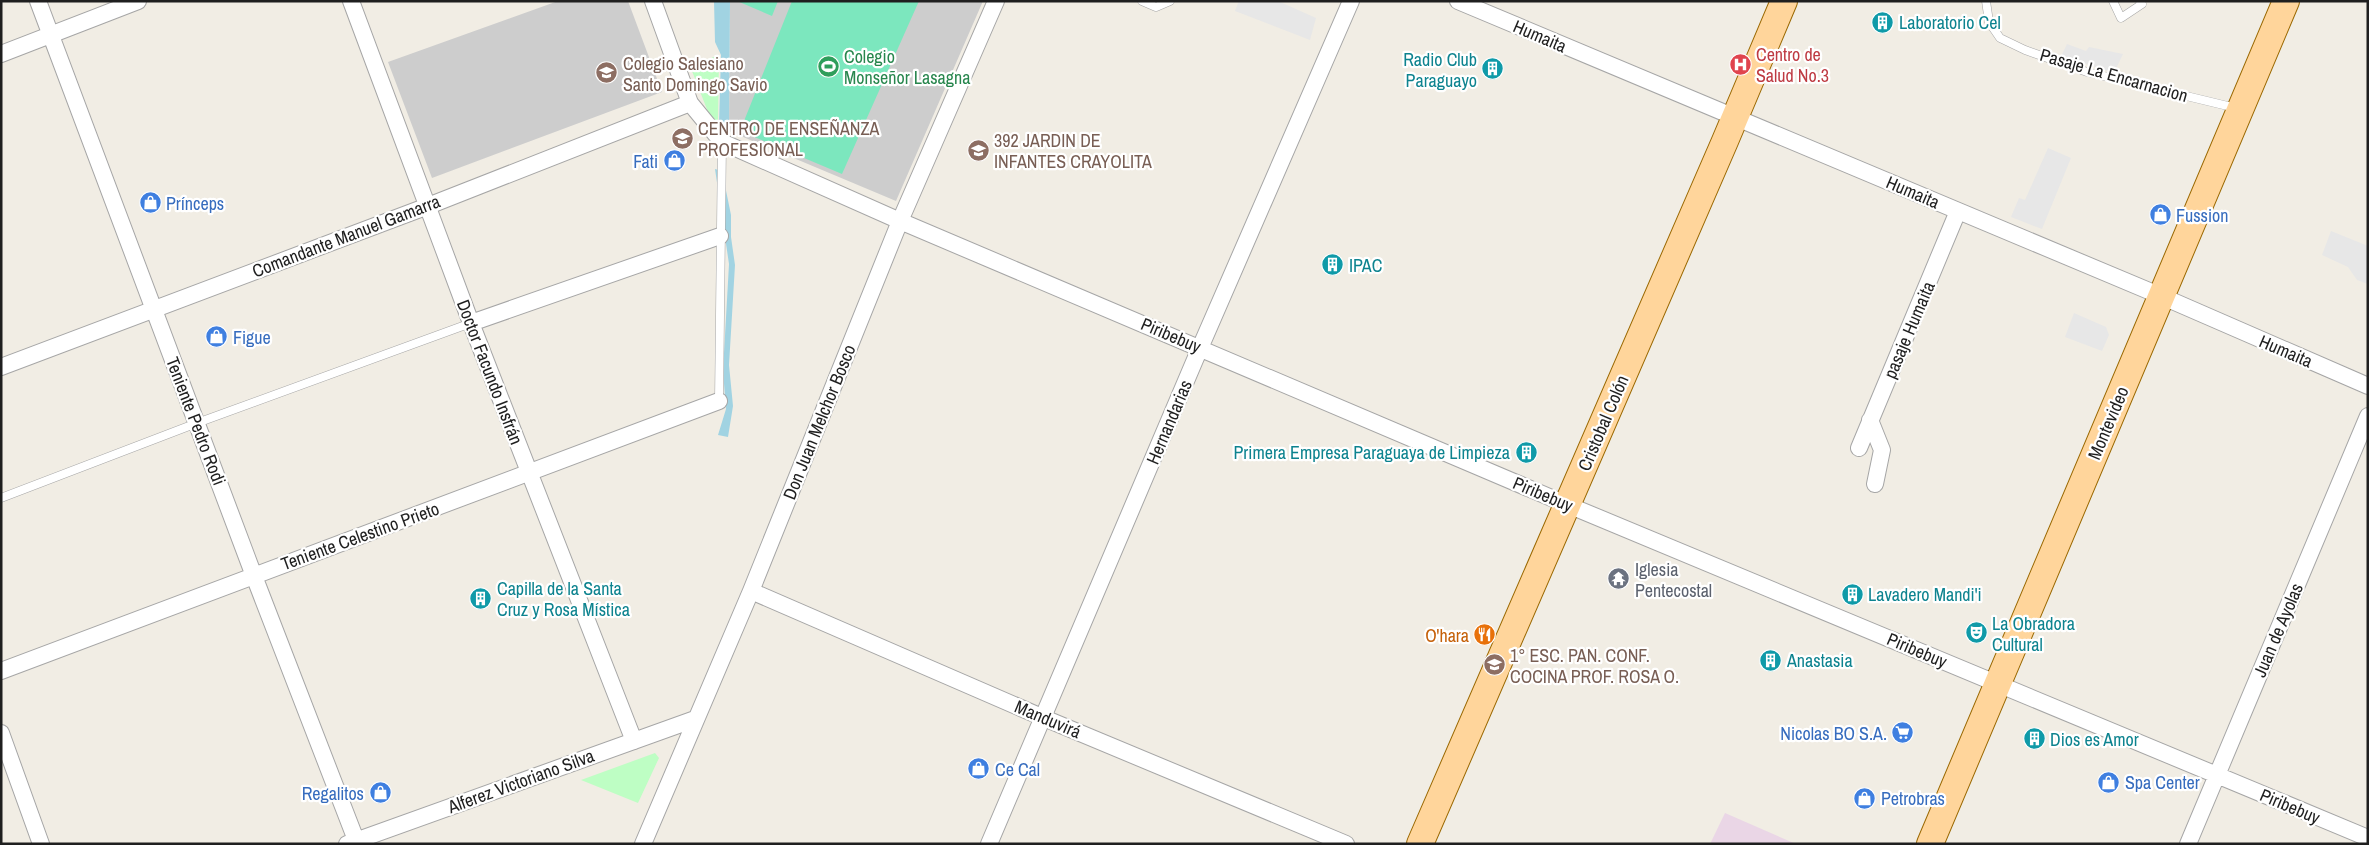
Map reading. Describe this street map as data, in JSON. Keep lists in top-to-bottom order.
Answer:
{
  "streets": {
    "main road": ["Cristobal Colón", "Montevideo"],
    "street": [
      "Humaita",
      "Comandante Manuel Gamarra",
      "pasaje Humaita",
      "Piribebuy",
      "Doctor Facundo Insfrán",
      "Teniente Pedro Rodi",
      "Don Juan Melchor Bosco",
      "Hernandarias",
      "Teniente Celestino Prieto",
      "Juan de Ayolas",
      "Manduvirá",
      "Alferez Victoriano Silva"
    ],
    "lane": ["Pasaje La Encarnacion"]
  },
  "crossings": [
    ["Humaita", "pasaje Humaita"],
    ["Humaita", "Cristobal Colón"],
    ["Humaita", "Montevideo"],
    ["Pasaje La Encarnacion", "Montevideo"],
    ["Comandante Manuel Gamarra", "Doctor Facundo Insfrán"],
    ["Comandante Manuel Gamarra", "Teniente Pedro Rodi"],
    ["Piribebuy", "Don Juan Melchor Bosco"],
    ["Piribebuy", "Hernandarias"],
    ["Piribebuy", "Cristobal Colón"],
    ["Piribebuy", "Montevideo"],
    ["Piribebuy", "Juan de Ayolas"],
    ["Doctor Facundo Insfrán", "Teniente Celestino Prieto"],
    ["Doctor Facundo Insfrán", "Alferez Victoriano Silva"],
    ["Teniente Pedro Rodi", "Teniente Celestino Prieto"],
    ["Teniente Pedro Rodi", "Alferez Victoriano Silva"],
    ["Don Juan Melchor Bosco", "Manduvirá"],
    ["Don Juan Melchor Bosco", "Alferez Victoriano Silva"],
    ["Hernandarias", "Manduvirá"]
  ],
  "places": {
    "building": [
      "Laboratorio Cel",
      "Radio Club Paraguayo",
      "IPAC",
      "Primera Empresa Paraguaya de Limpieza",
      "Lavadero Mandi'i",
      "Capilla de la Santa Cruz y Rosa Mística",
      "Anastasia",
      "Dios es Amor"
    ],
    "hospital": ["Centro de Salud No.3"],
    "sports": ["Colegio Monseñor Lasagna"],
    "school or university": [
      "Colegio Salesiano Santo Domingo Savio",
      "CENTRO DE ENSEÑANZA PROFESIONAL",
      "392 JARDIN DE INFANTES CRAYOLITA",
      "1° ESC. PAN. CONF. COCINA PROF. ROSA O."
    ],
    "shop": [
      "Fati",
      "Prínceps",
      "Fussion",
      "Figue",
      "Ce Cal",
      "Spa Center",
      "Regalitos",
      "Petrobras"
    ],
    "temple": ["Iglesia Pentecostal"],
    "theatre": ["La Obradora Cultural"],
    "restaurant": ["O'hara"],
    "supermarket": ["Nicolas BO S.A."]
  }
}
